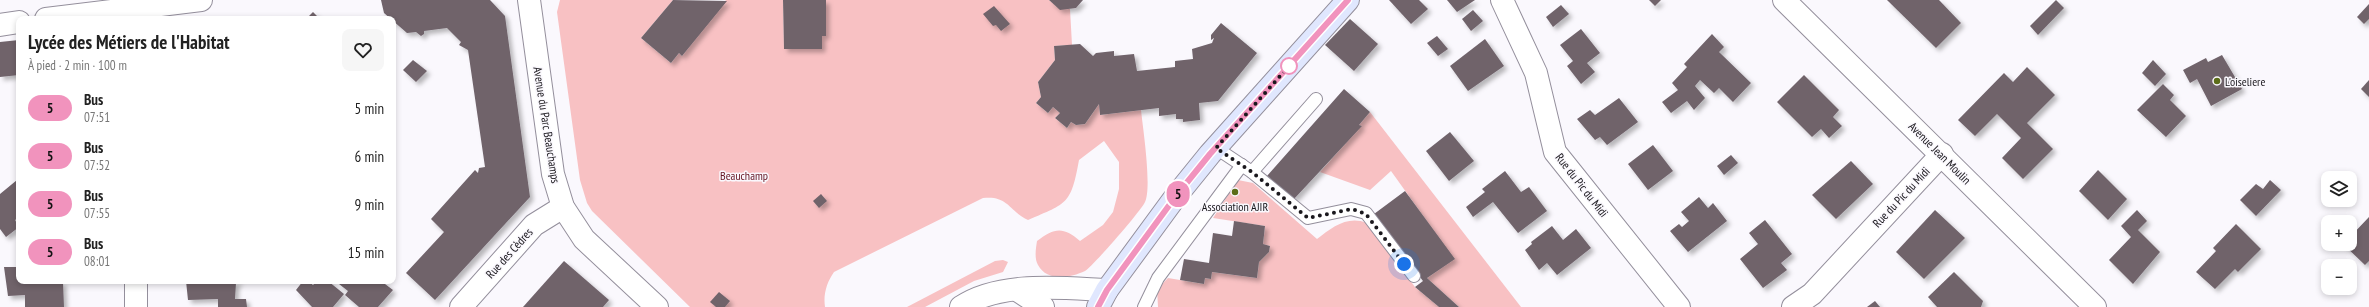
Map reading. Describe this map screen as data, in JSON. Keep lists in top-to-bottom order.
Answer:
{
  "streets": {
    "street": [
      "Avenue du Parc Beauchamps",
      "Avenue Jean Moulin",
      "Rue du Pic du Midi",
      "Rue des Cèdres"
    ]
  },
  "crossings": [
    ["Avenue du Parc Beauchamps", "Rue des Cèdres"],
    ["Avenue Jean Moulin", "Rue du Pic du Midi"]
  ],
  "parks": ["Beauchamp"],
  "places": ["L'oiseliere", "Association AJIR"],
  "lines": ["bus line 5"],
  "page": {
    "on_map": "5",
    "heading": ["Lycée des Métiers de l'Habitat", "À pied · 2 min · 100 m"],
    "list": [
      {
        "mark": "5",
        "name": "Bus",
        "note": "07:51",
        "value": "5 min"
      },
      {
        "mark": "5",
        "name": "Bus",
        "note": "07:52",
        "value": "6 min"
      },
      {
        "mark": "5",
        "name": "Bus",
        "note": "07:55",
        "value": "9 min"
      },
      {
        "mark": "5",
        "name": "Bus",
        "note": "08:01",
        "value": "15 min"
      }
    ],
    "map_buttons": ["+", "−"]
  }
}
